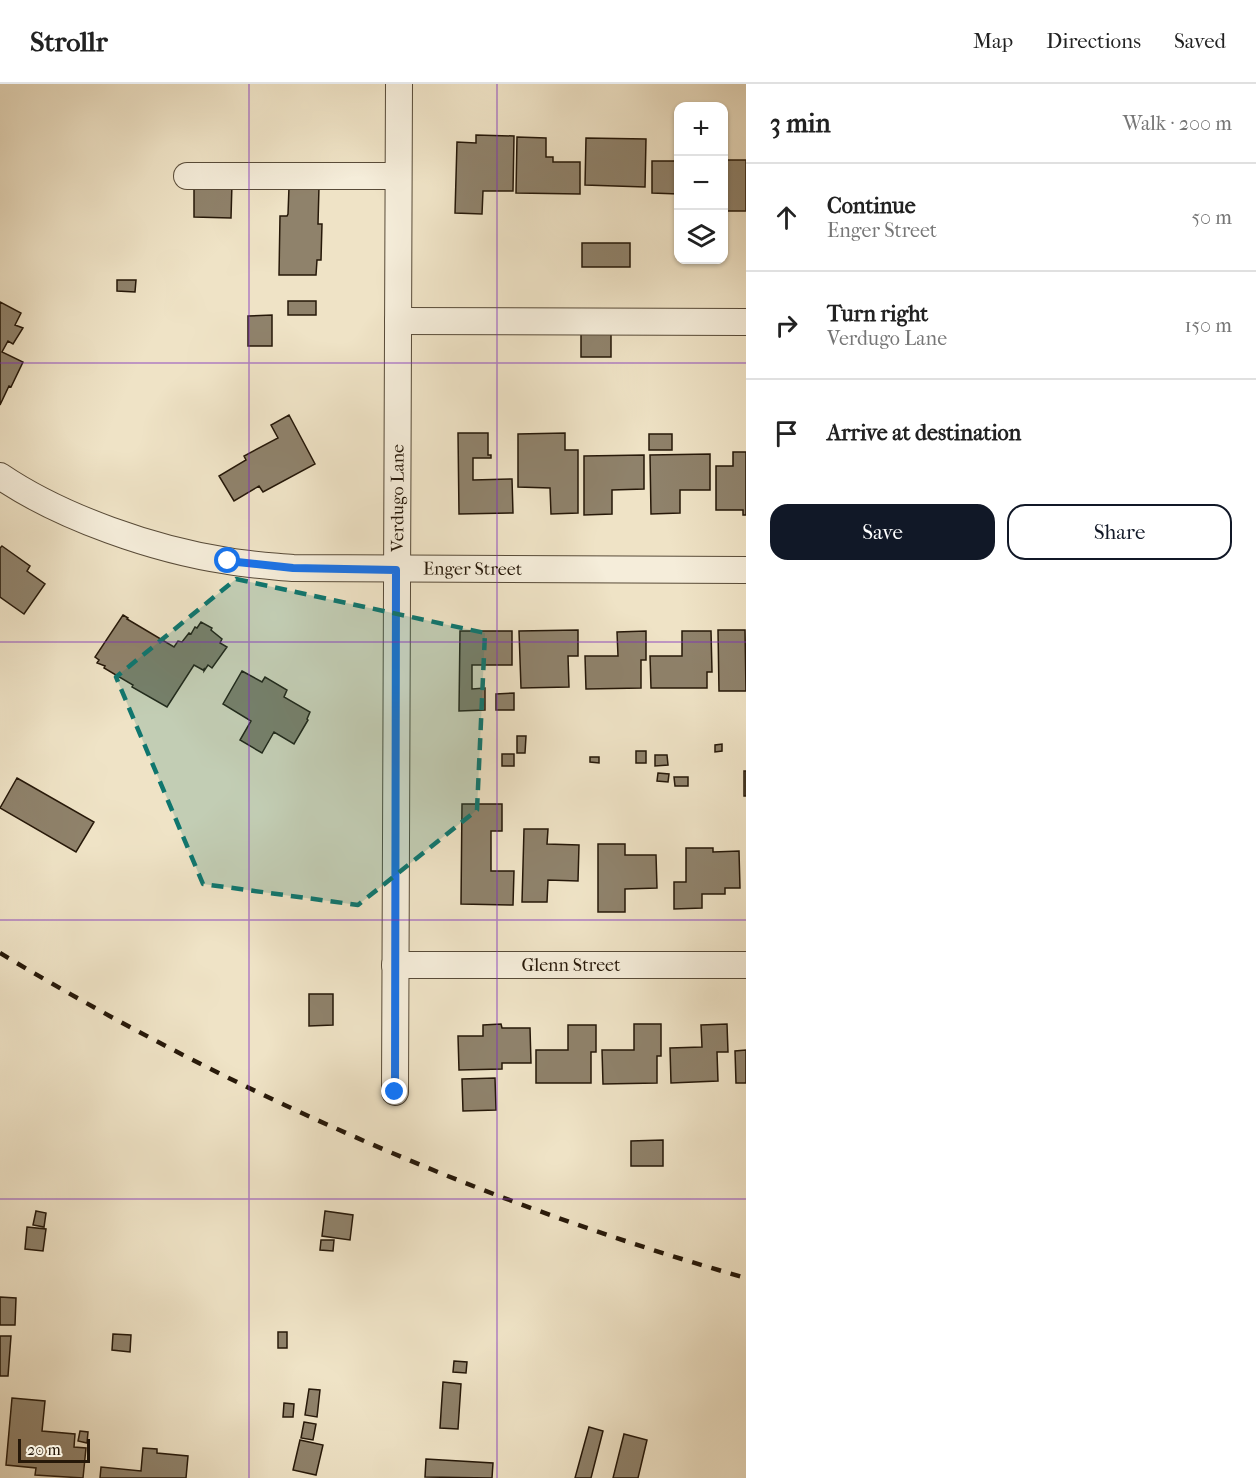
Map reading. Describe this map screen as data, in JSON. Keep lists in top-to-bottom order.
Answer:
{
  "streets": {
    "street": ["Verdugo Lane", "Enger Street", "Glenn Street"]
  },
  "crossings": [
    ["Verdugo Lane", "Enger Street"],
    ["Verdugo Lane", "Glenn Street"]
  ],
  "scale_bar": "20 m",
  "page": {
    "header": "Strollr",
    "nav": ["Map", "Directions", "Saved"],
    "heading": ["3 min", "Walk · 200 m"],
    "map_buttons": ["+", "−"],
    "list": [
      ["Continue", "Enger Street", "50 m"],
      ["Turn right", "Verdugo Lane", "150 m"],
      "Arrive at destination"
    ],
    "buttons": ["Save", "Share"],
    "scale": "20 m"
  }
}
